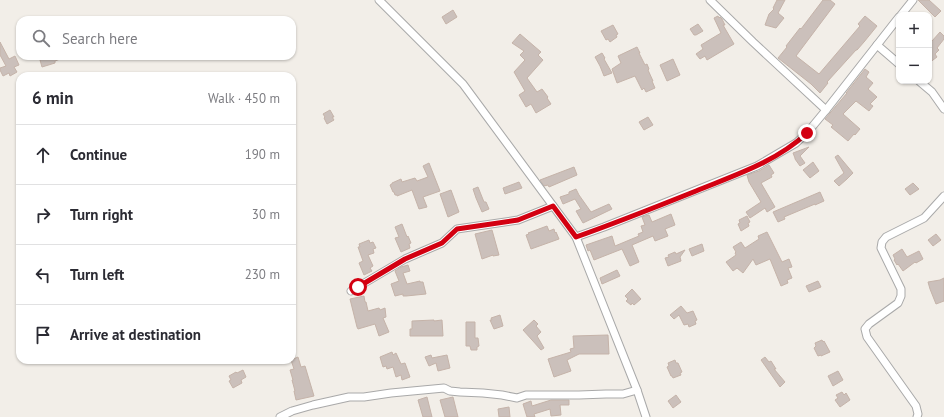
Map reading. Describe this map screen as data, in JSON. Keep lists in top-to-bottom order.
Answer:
{
  "page": {
    "map_buttons": ["+", "−"],
    "search": "Search here",
    "heading": ["6 min", "Walk · 450 m"],
    "list": [
      ["Continue", "190 m"],
      ["Turn right", "30 m"],
      ["Turn left", "230 m"],
      "Arrive at destination"
    ]
  }
}
